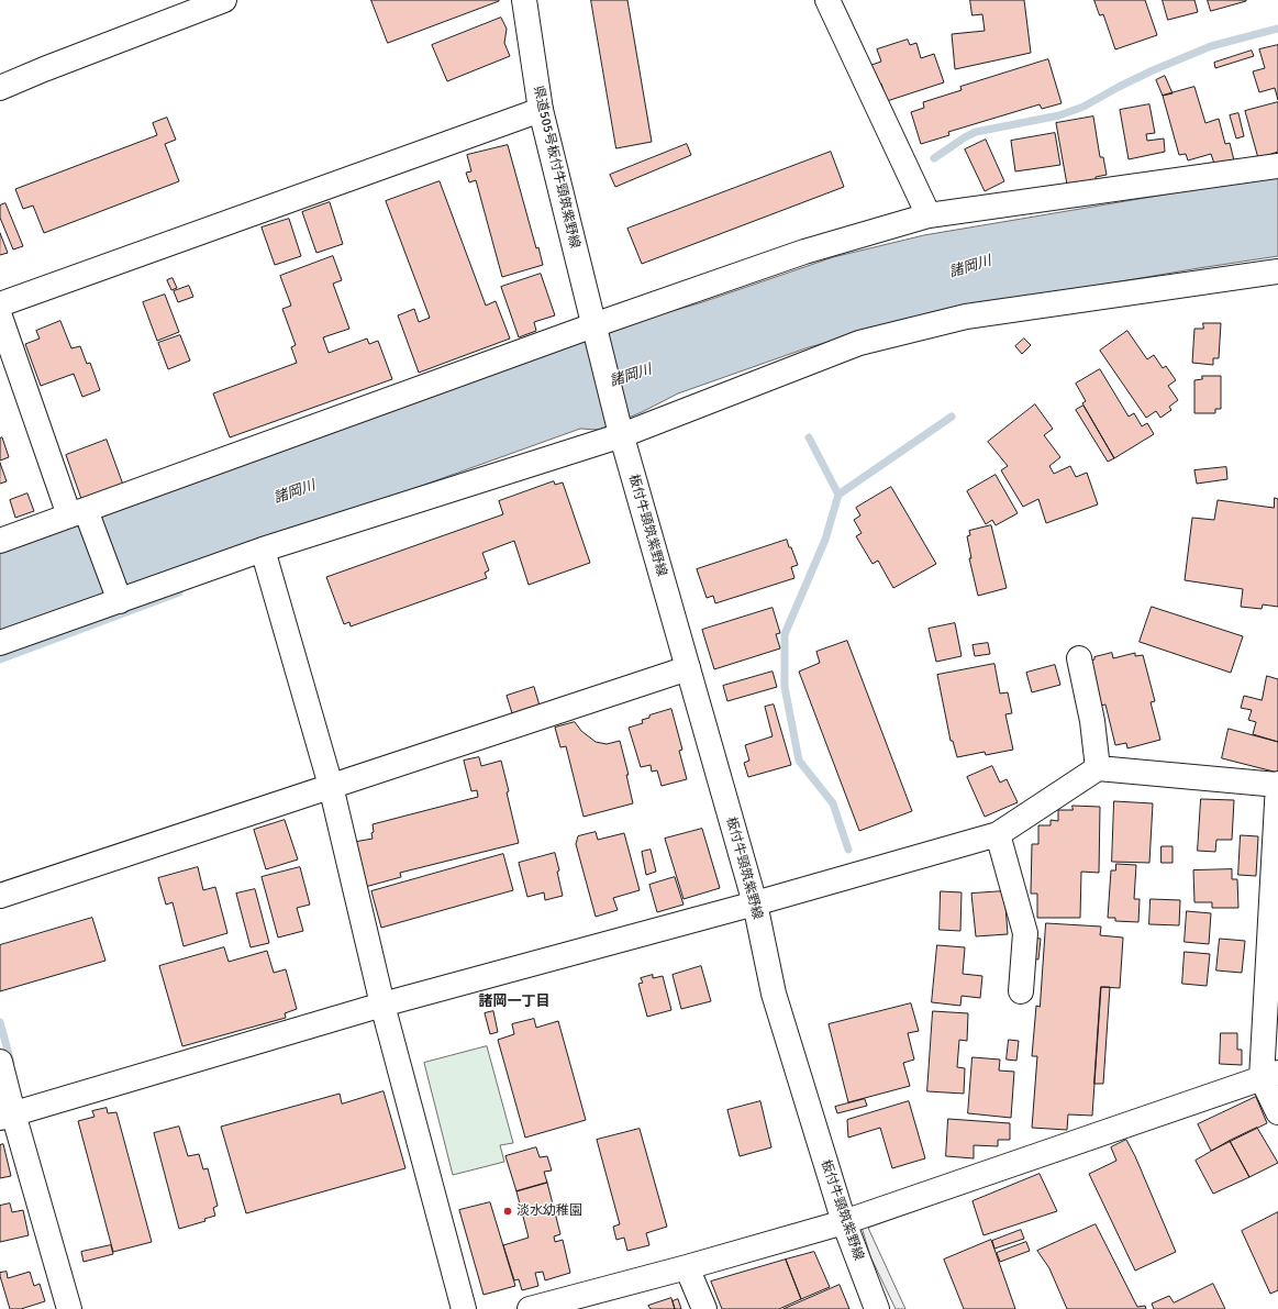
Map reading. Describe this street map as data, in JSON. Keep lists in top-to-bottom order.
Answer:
{
  "streets": {
    "street": ["県道505号板付牛頸筑紫野線", "板付牛頸筑紫野線"]
  },
  "crossings": [
    ["県道505号板付牛頸筑紫野線", "板付牛頸筑紫野線"]
  ],
  "districts": ["諸岡一丁目"],
  "water": ["諸岡川"],
  "places": ["淡水幼稚園"]
}
